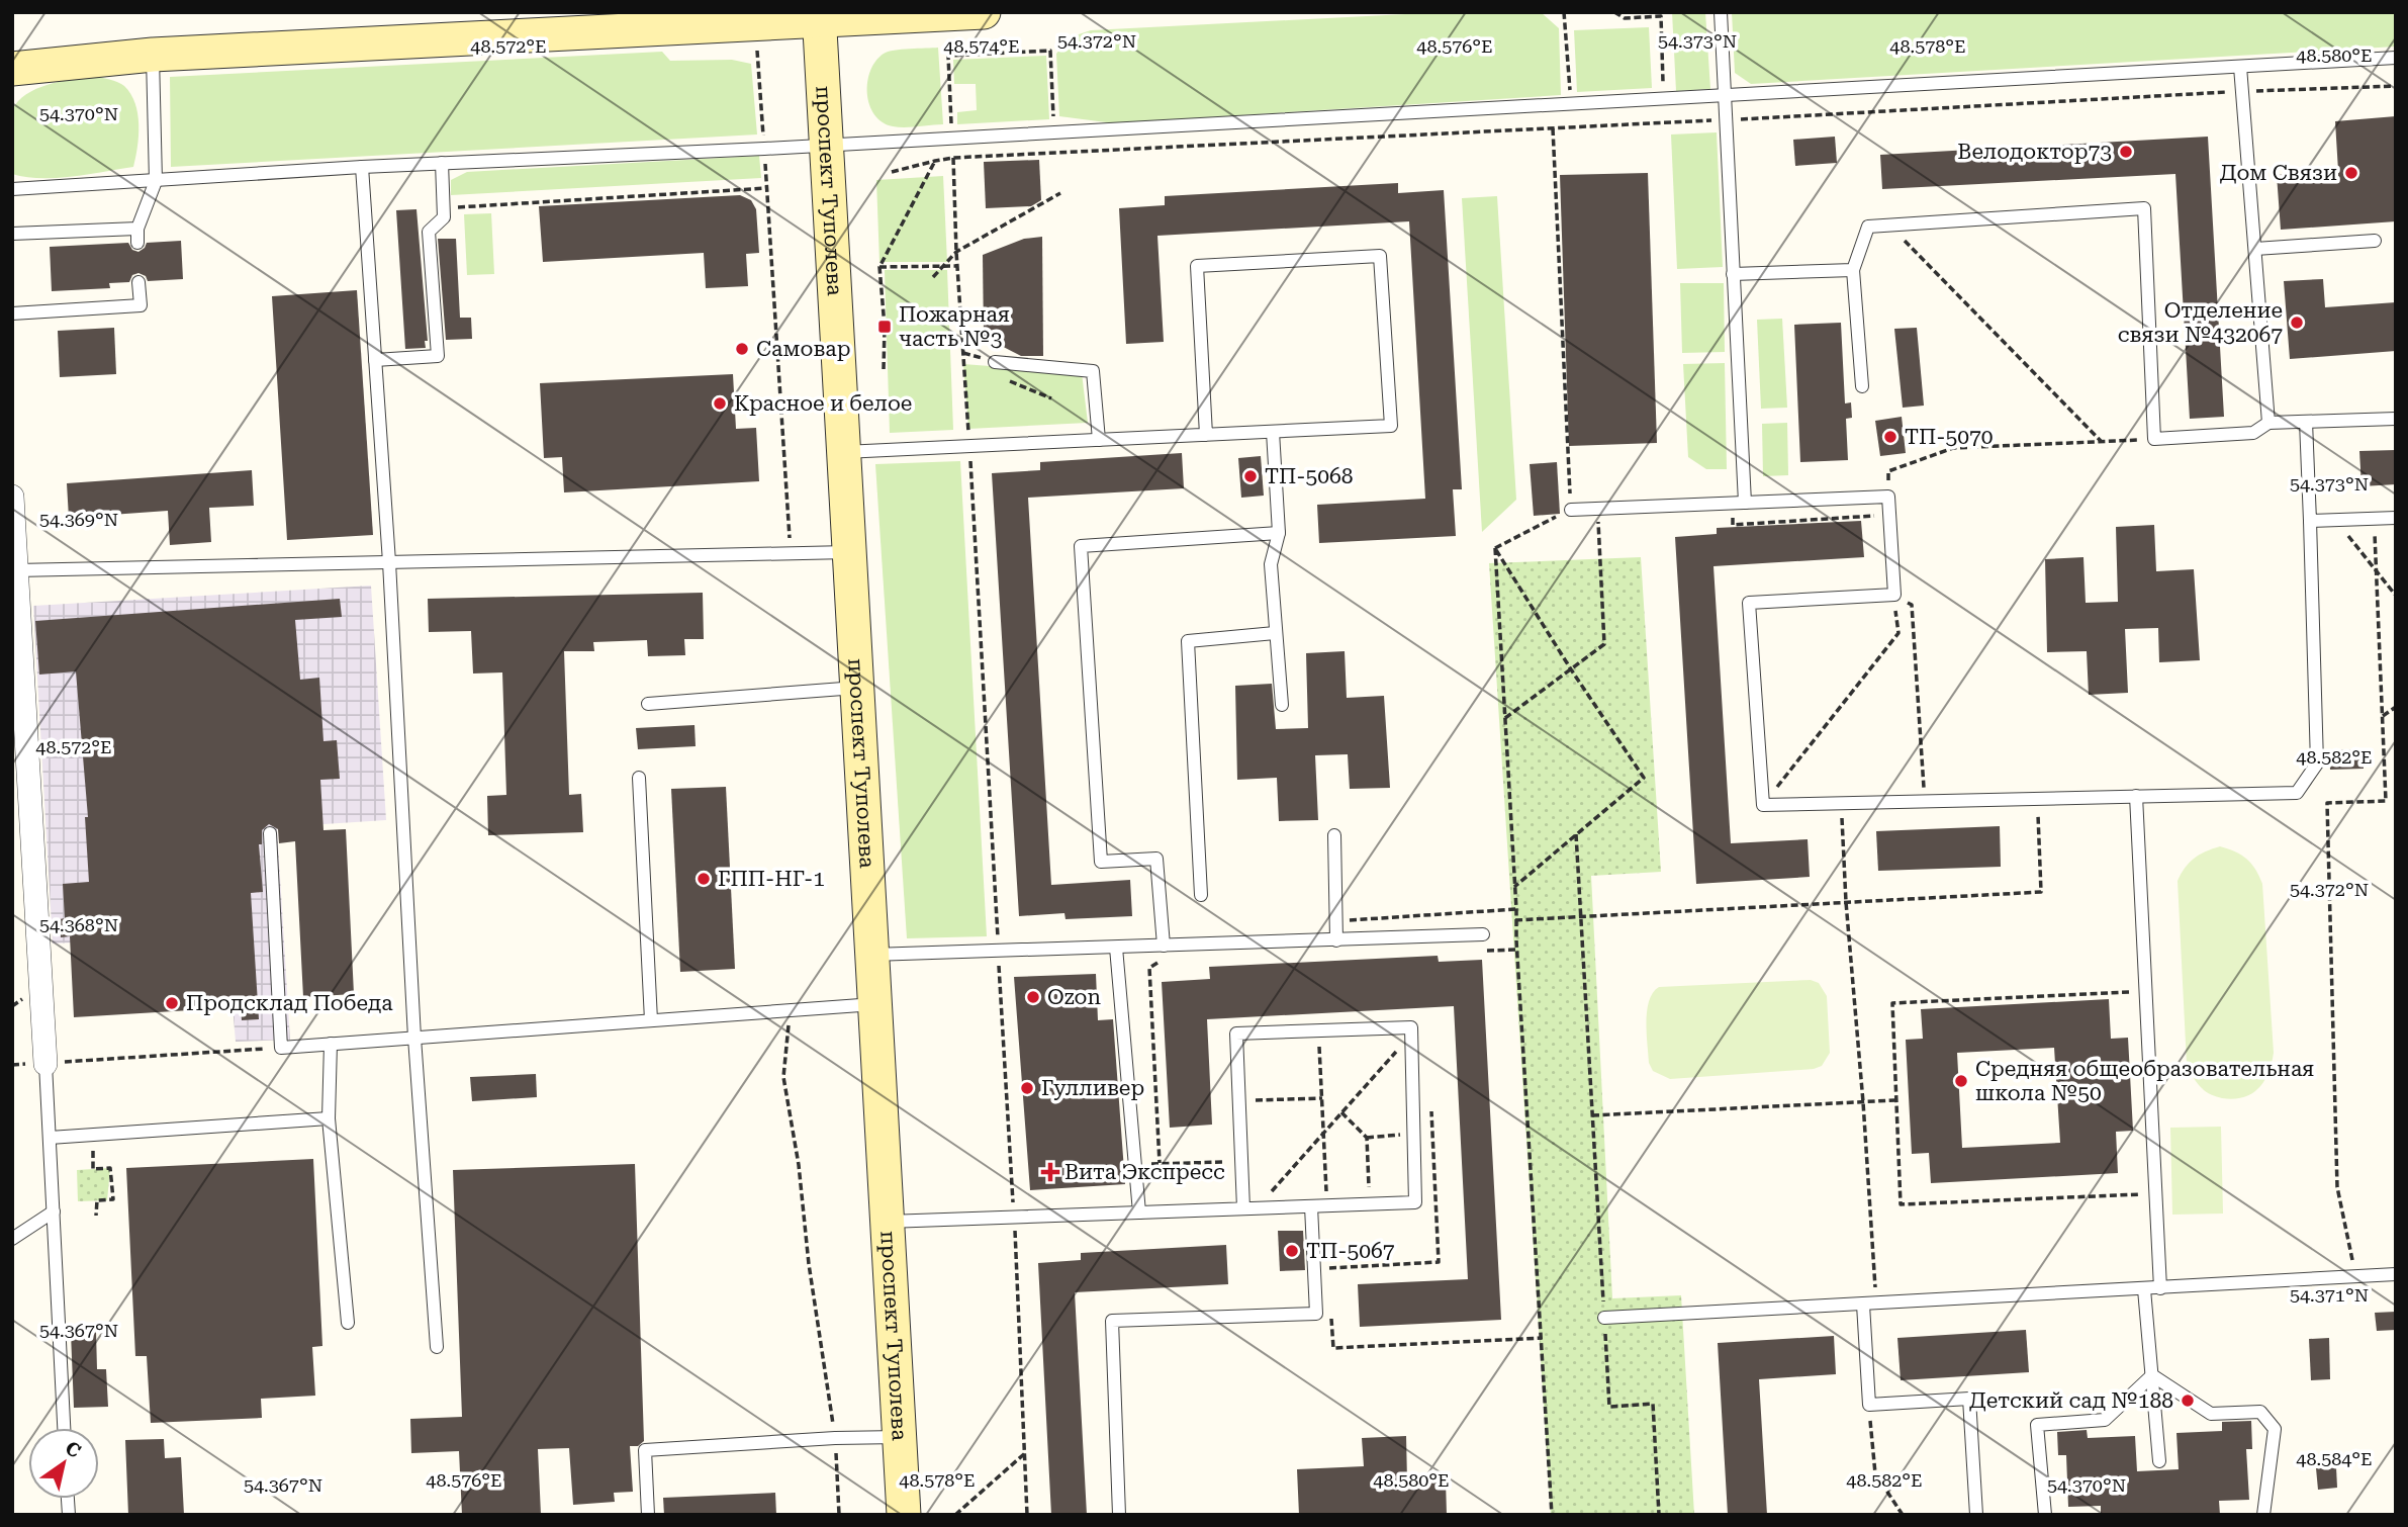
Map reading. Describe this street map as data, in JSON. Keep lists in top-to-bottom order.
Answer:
{
  "streets": {
    "main road": ["проспект Туполева"]
  },
  "places": {
    "other": [
      "Велодоктор73",
      "Дом Связи",
      "Отделение связи №432067",
      "Самовар",
      "Красное и белое",
      "ТП-5070",
      "ТП-5068",
      "ГПП-НГ-1",
      "Ozon",
      "Продсклад Победа",
      "Средняя общеобразовательная школа №50",
      "Гулливер",
      "ТП-5067",
      "Детский сад №188"
    ],
    "transit": ["Пожарная часть №3"],
    "health": ["Вита Экспресс"]
  },
  "north": "top right",
  "coordinates": [
    "54.372°N",
    "54.373°N",
    "48.572°E",
    "48.574°E",
    "48.576°E",
    "48.578°E",
    "48.580°E",
    "54.370°N",
    "54.369°N",
    "48.582°E",
    "54.368°N",
    "54.371°N",
    "54.367°N",
    "48.584°E"
  ]
}
